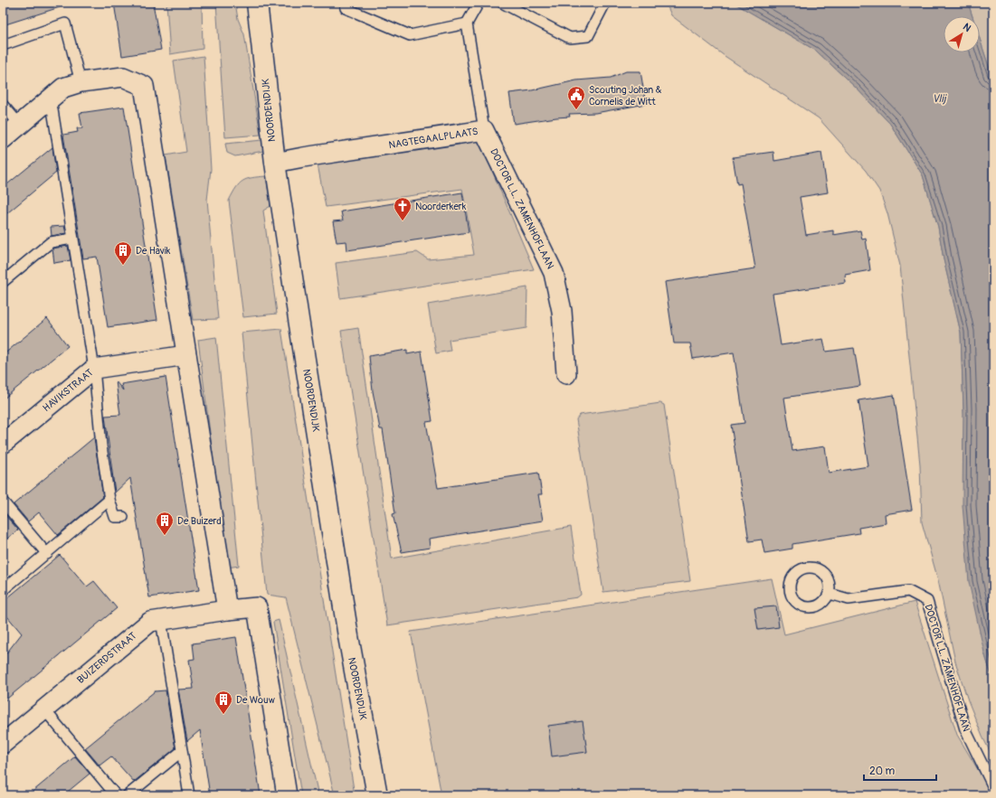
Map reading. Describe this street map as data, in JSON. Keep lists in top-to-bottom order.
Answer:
{
  "streets": {
    "street": [
      "NOORDENDIJK",
      "NAGTEGAALPLAATS",
      "DOCTOR L.L. ZAMENHOFLAAN",
      "HAVIKSTRAAT",
      "BUIZERDSTRAAT"
    ]
  },
  "crossings": [
    ["NOORDENDIJK", "NAGTEGAALPLAATS"],
    ["NAGTEGAALPLAATS", "DOCTOR L.L. ZAMENHOFLAAN"]
  ],
  "water": ["Vlij"],
  "places": {
    "public building": ["Scouting Johan & Cornelis de Witt"],
    "church": ["Noorderkerk"],
    "building": ["De Havik", "De Buizerd", "De Wouw"]
  },
  "scale_bar": "20 m",
  "north": "top right"
}
